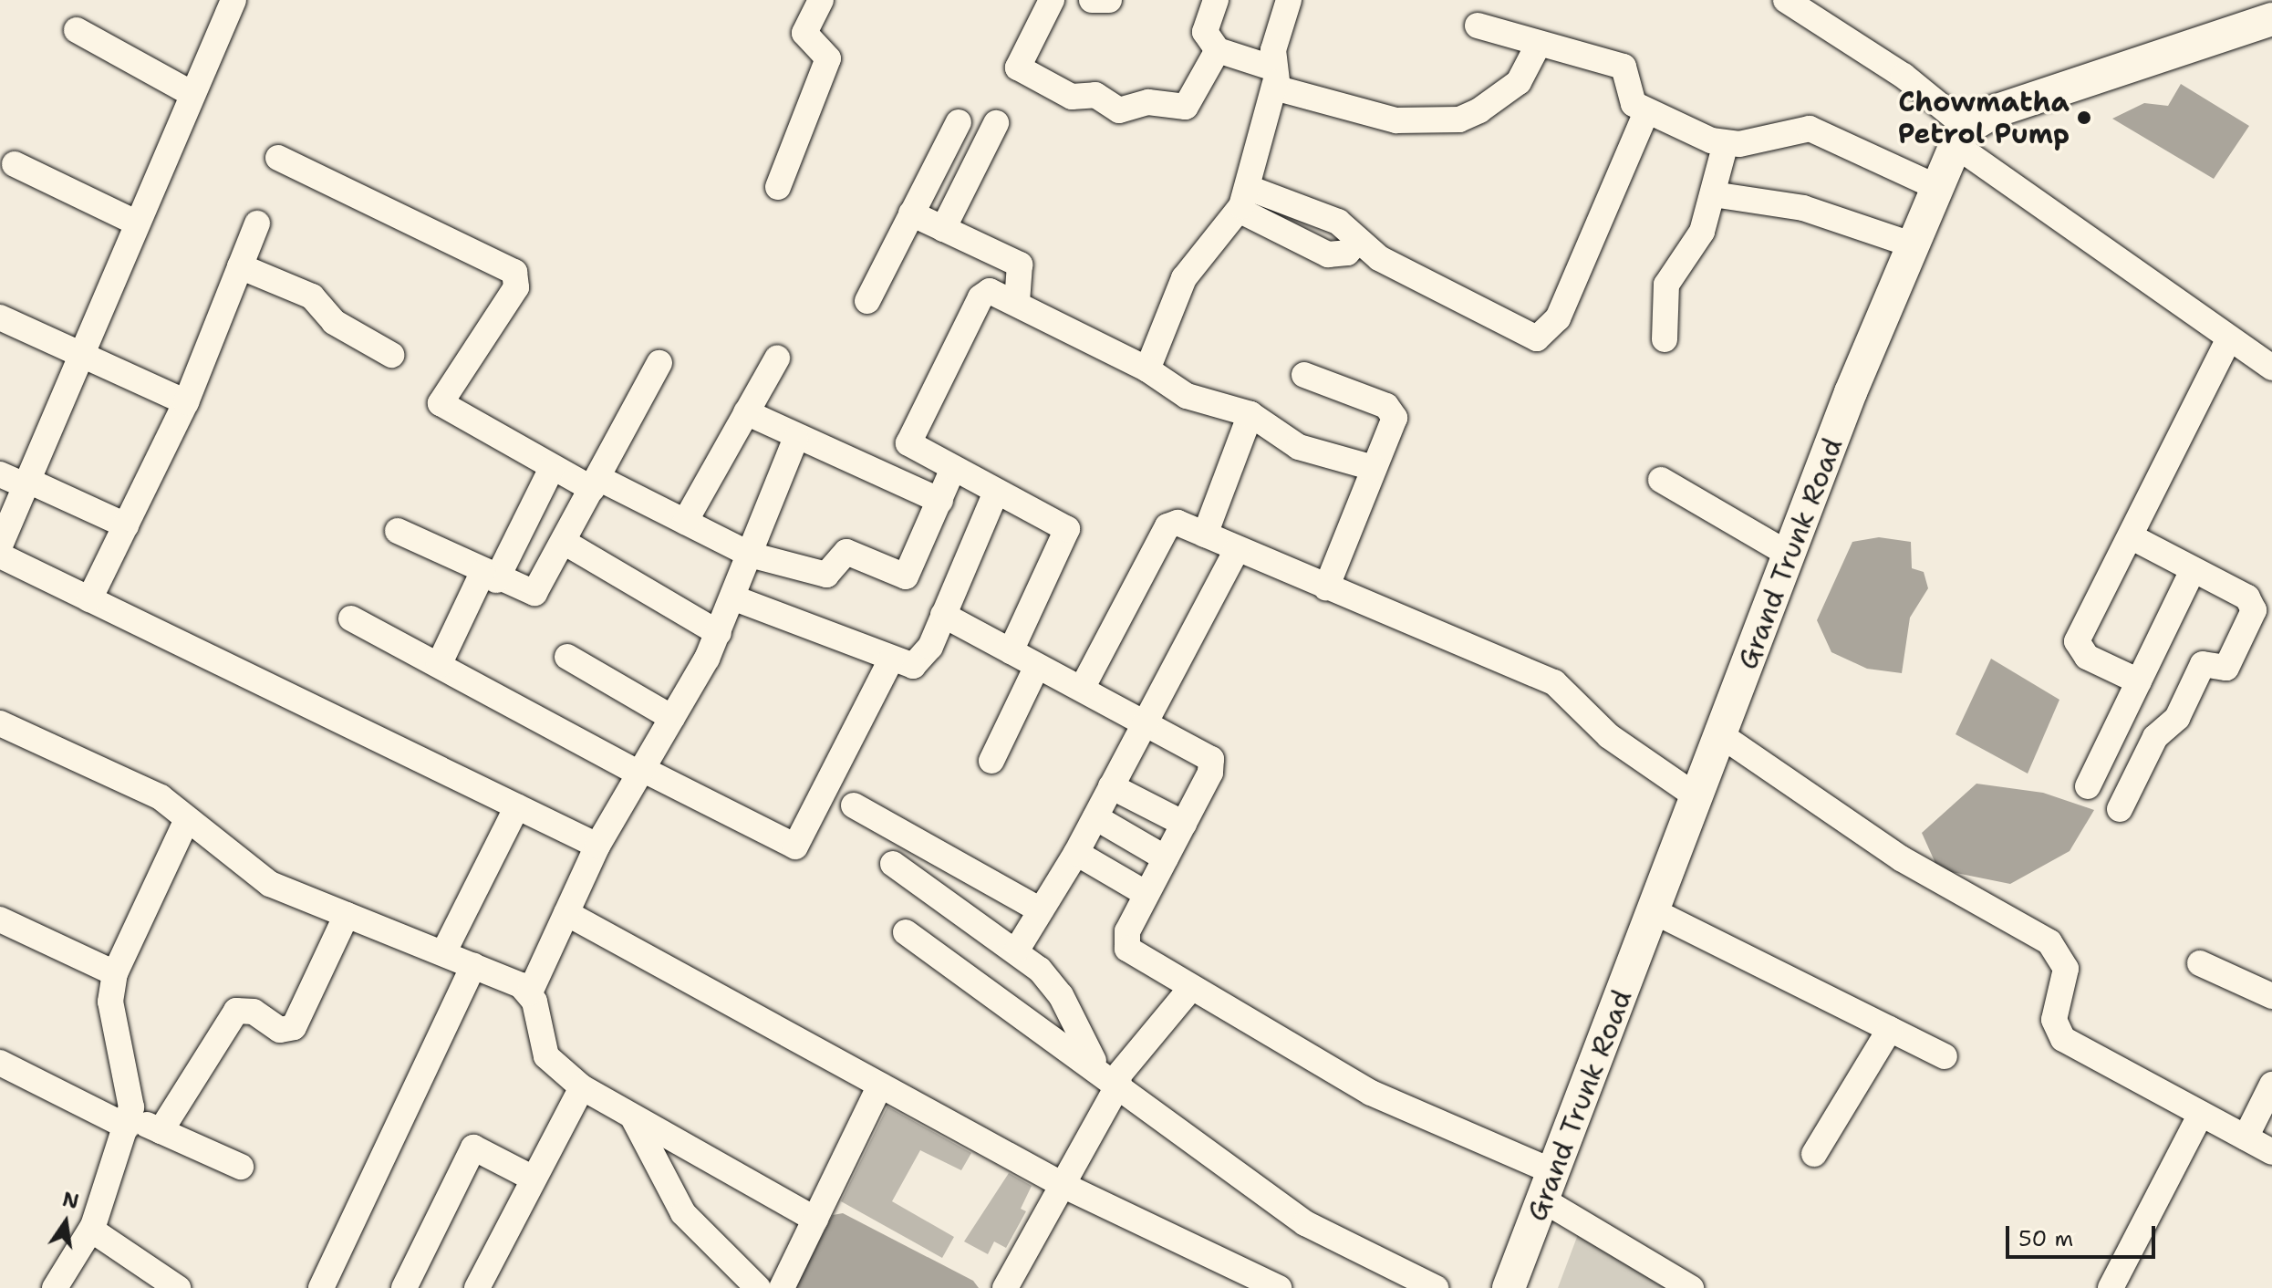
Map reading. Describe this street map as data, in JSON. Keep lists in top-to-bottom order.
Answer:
{
  "streets": {
    "main road": ["Grand Trunk Road"]
  },
  "places": ["Chowmatha Petrol Pump"],
  "scale_bar": "50 m",
  "north": "top"
}
